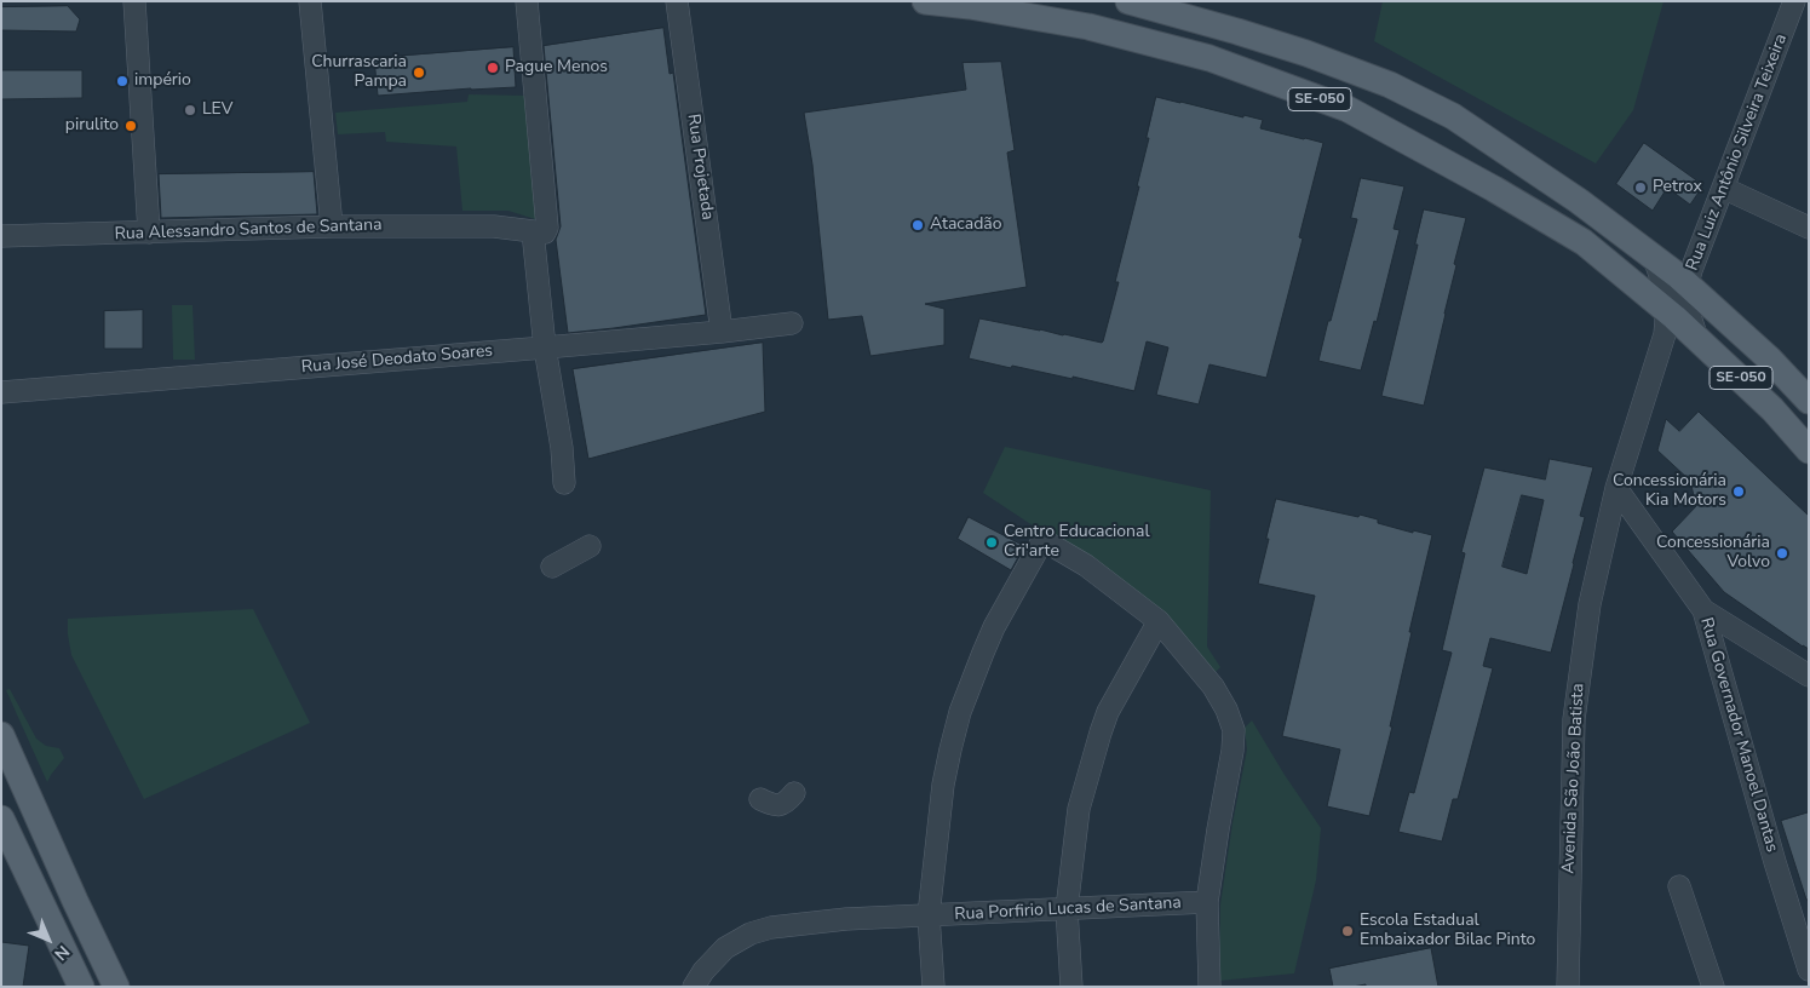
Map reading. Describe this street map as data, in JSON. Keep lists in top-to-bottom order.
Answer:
{
  "streets": {
    "main road": ["SE-050"],
    "street": [
      "Rua Luiz Antônio Silveira Teixeira",
      "Rua Projetada",
      "Rua Alessandro Santos de Santana",
      "Rua José Deodato Soares",
      "Rua Governador Manoel Dantas",
      "Avenida São João Batista",
      "Rua Porfirio Lucas de Santana"
    ]
  },
  "crossings": [
    ["SE-050", "Rua Luiz Antônio Silveira Teixeira"],
    ["SE-050", "Avenida São João Batista"],
    ["Rua Projetada", "Rua José Deodato Soares"],
    ["Rua Governador Manoel Dantas", "Avenida São João Batista"]
  ],
  "places": [
    "Pague Menos",
    "Churrascaria Pampa",
    "império",
    "LEV",
    "pirulito",
    "Petrox",
    "Atacadão",
    "Concessionária Kia Motors",
    "Centro Educacional Cri'arte",
    "Concessionária Volvo",
    "Escola Estadual Embaixador Bilac Pinto"
  ],
  "north": "bottom right"
}
